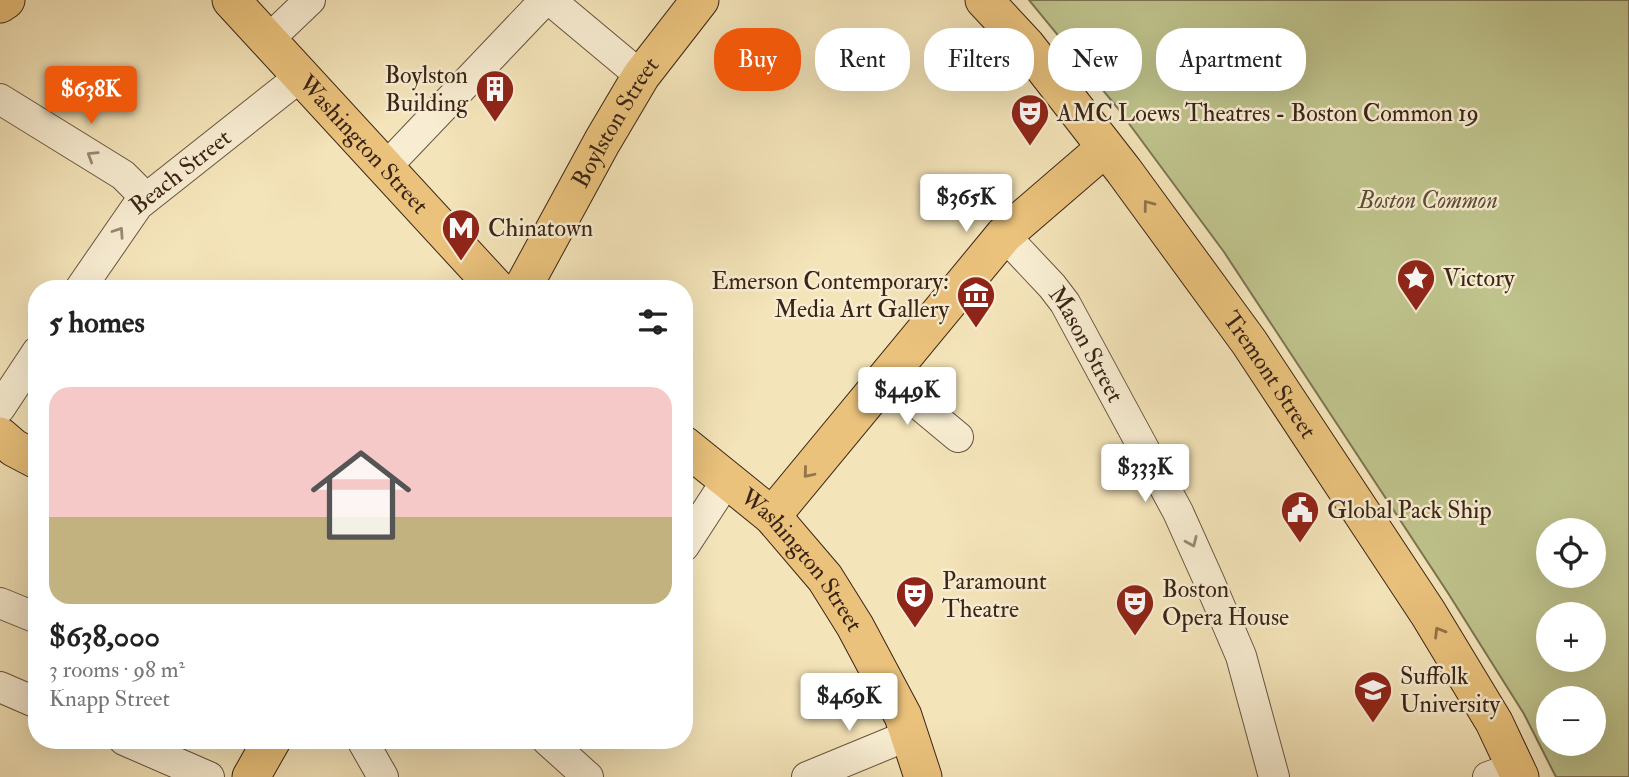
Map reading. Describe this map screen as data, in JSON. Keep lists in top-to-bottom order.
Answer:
{
  "streets": {
    "main road": ["Boylston Street", "Washington Street", "Tremont Street"],
    "street": ["Beach Street", "Mason Street"]
  },
  "crossings": [
    ["Washington Street", "Beach Street"]
  ],
  "one_way": ["Mason Street", "Tremont Street"],
  "parks": ["Boston Common"],
  "places": {
    "building": ["Boylston Building"],
    "theatre": ["AMC Loews Theatres - Boston Common 19", "Paramount Theatre", "Boston Opera House"],
    "metro station": ["Chinatown"],
    "place": ["Victory"],
    "museum": ["Emerson Contemporary: Media Art Gallery"],
    "public building": ["Global Pack Ship"],
    "school or university": ["Suffolk University"]
  },
  "page": {
    "chip": [
      "Buy",
      "Rent",
      "Filters",
      "New",
      "Apartment"
    ],
    "price": [
      "$638K",
      "$365K",
      "$449K",
      "$333K",
      "$469K"
    ],
    "heading": "5 homes",
    "list": [
      {
        "name": "$638,000",
        "note": "3 rooms · 98 m² · Knapp Street"
      }
    ],
    "map_buttons": ["+", "−"]
  }
}
